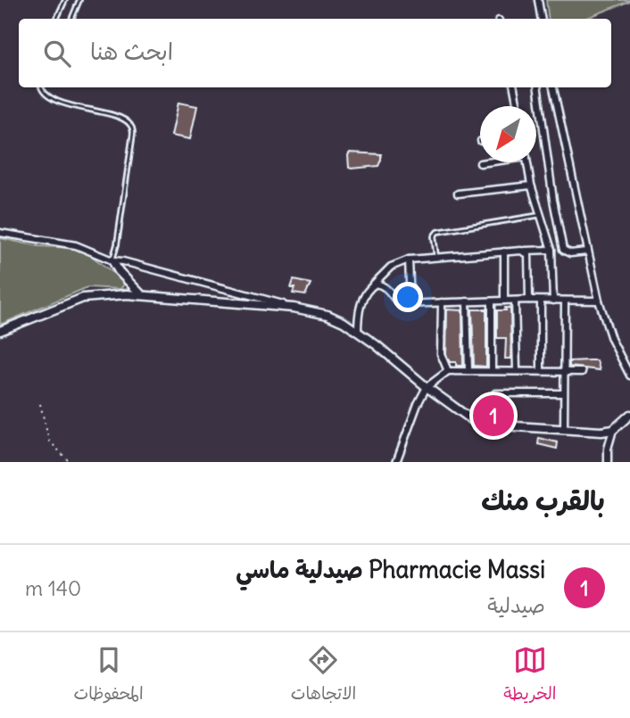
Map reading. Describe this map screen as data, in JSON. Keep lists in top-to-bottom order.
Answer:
{
  "north": "bottom left",
  "page": {
    "search": "ابحث هنا",
    "pins": "1",
    "heading": "بالقرب منك",
    "list": [
      {
        "mark": "1",
        "name": "Pharmacie Massi صيدلية ماسي",
        "note": "صيدلية",
        "value": "140 m"
      }
    ],
    "nav": ["الخريطة", "الاتجاهات", "المحفوظات"]
  }
}
